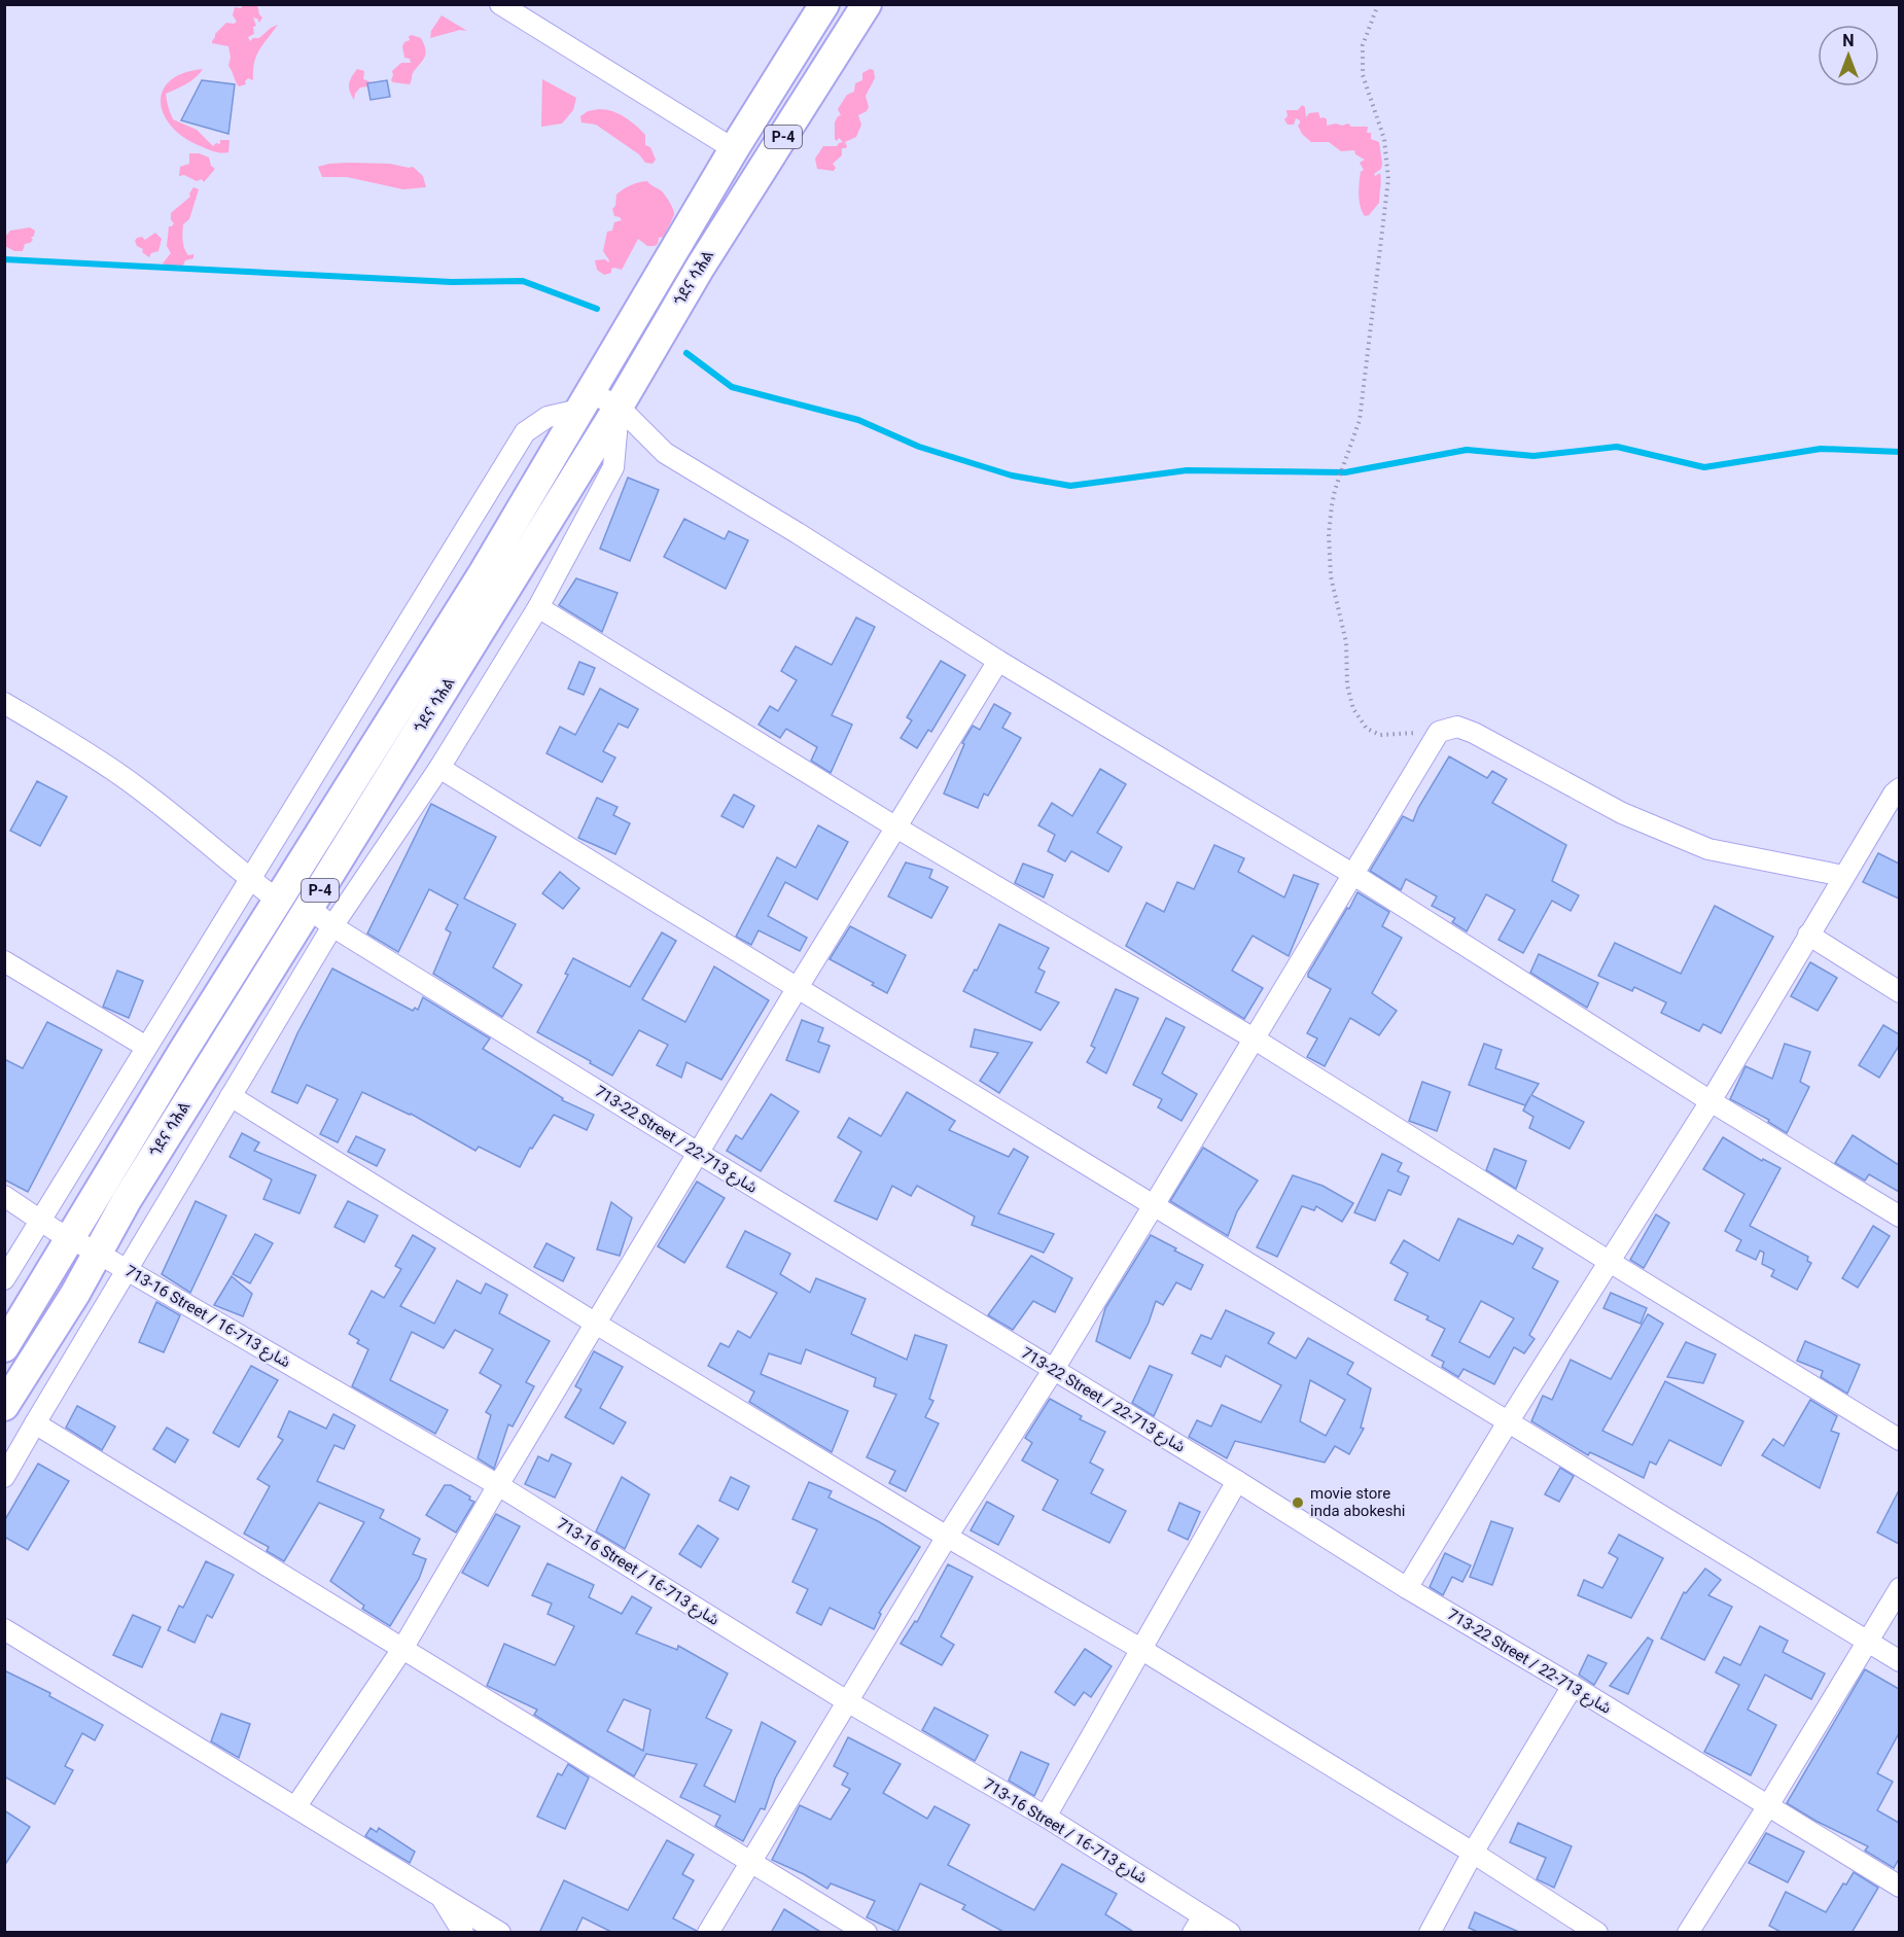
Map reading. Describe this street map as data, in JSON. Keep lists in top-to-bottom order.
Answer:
{
  "streets": {
    "highway": ["P-4", "ጎደና ሳሕል"],
    "street": ["713-22 Street / شارع 713-22", "713-16 Street / شارع 713-16"]
  },
  "crossings": [
    ["ጎደና ሳሕል", "713-22 Street / شارع 713-22"],
    ["ጎደና ሳሕል", "713-16 Street / شارع 713-16"]
  ],
  "places": ["movie store inda abokeshi"],
  "north": "top"
}
